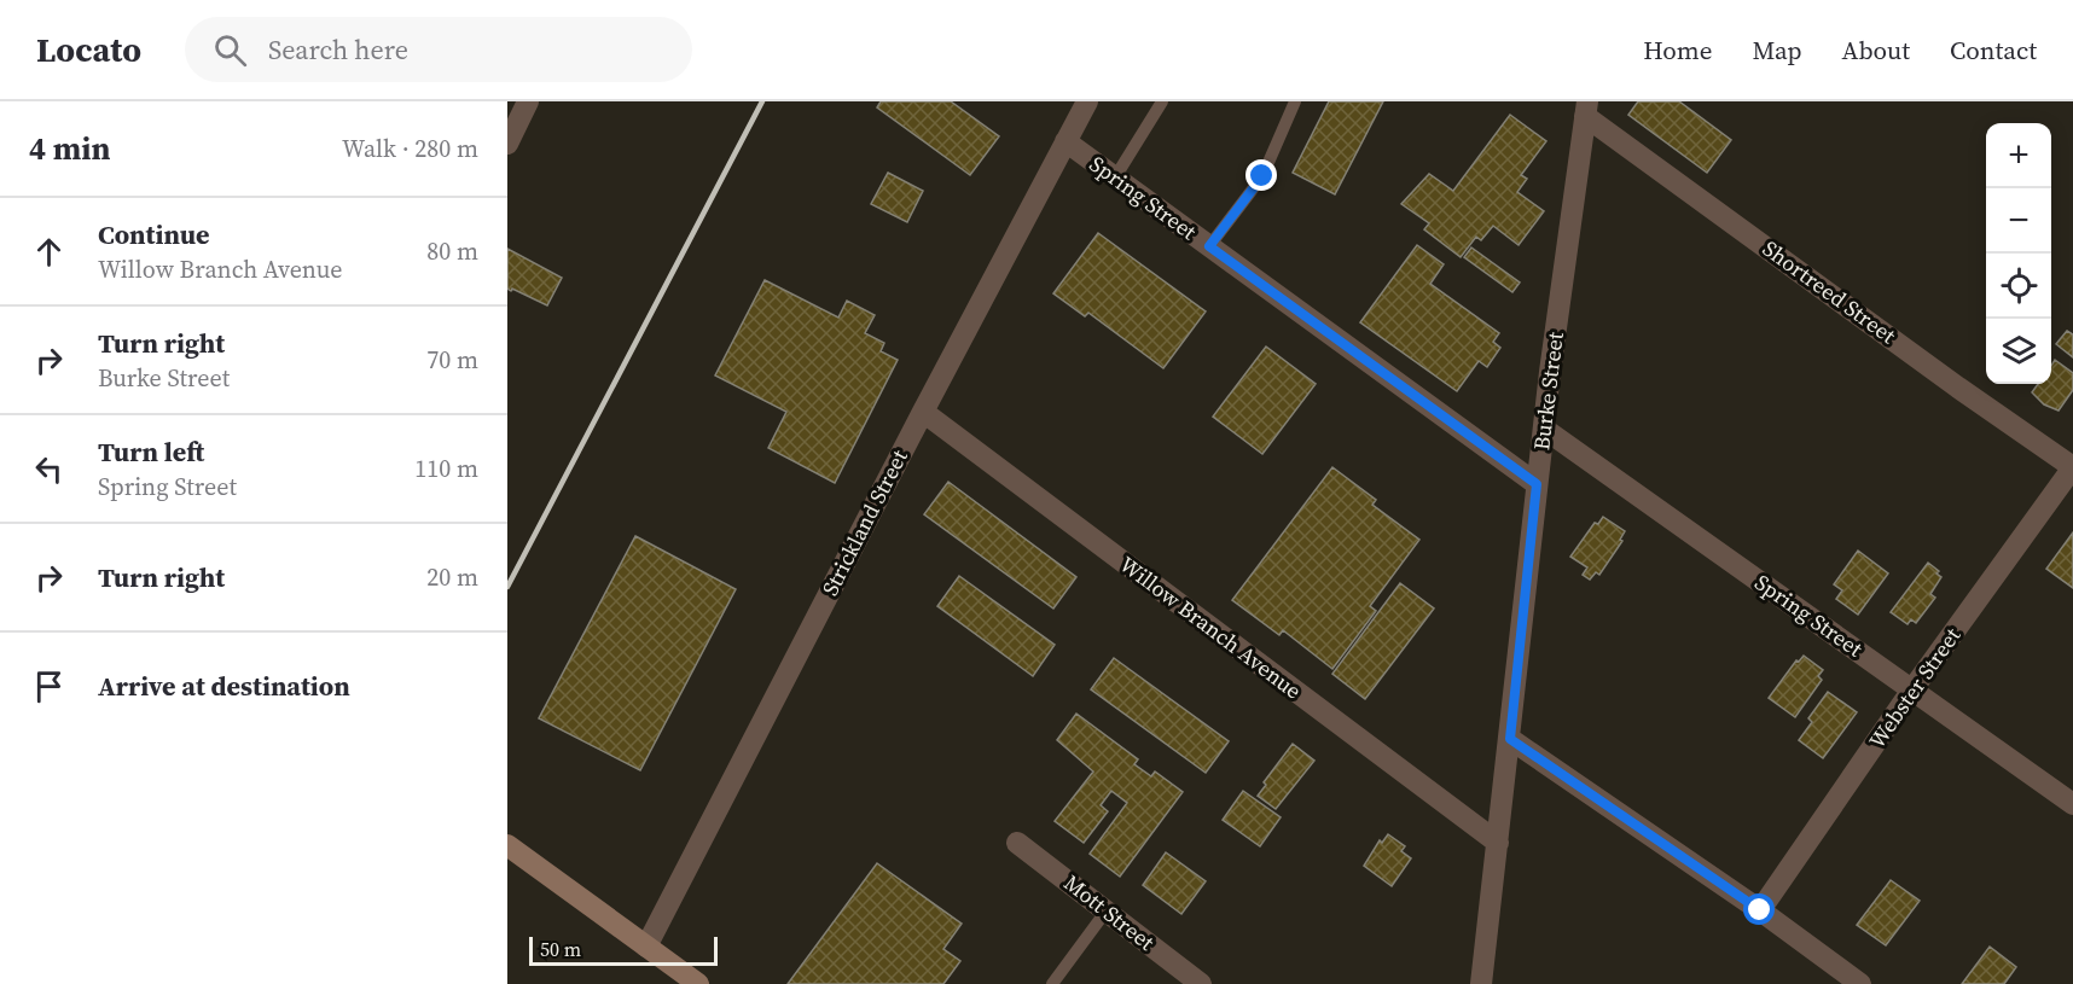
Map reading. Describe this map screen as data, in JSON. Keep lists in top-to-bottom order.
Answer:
{
  "streets": {
    "street": [
      "Spring Street",
      "Shortreed Street",
      "Burke Street",
      "Strickland Street",
      "Willow Branch Avenue",
      "Webster Street",
      "Mott Street"
    ]
  },
  "crossings": [
    ["Spring Street", "Burke Street"],
    ["Spring Street", "Strickland Street"],
    ["Spring Street", "Webster Street"],
    ["Shortreed Street", "Burke Street"],
    ["Shortreed Street", "Webster Street"],
    ["Burke Street", "Willow Branch Avenue"],
    ["Strickland Street", "Willow Branch Avenue"]
  ],
  "scale_bar": "50 m",
  "page": {
    "header": "Locato",
    "search": "Search here",
    "nav": [
      "Home",
      "Map",
      "About",
      "Contact"
    ],
    "heading": ["4 min", "Walk · 280 m"],
    "map_buttons": ["+", "−"],
    "list": [
      ["Continue", "Willow Branch Avenue", "80 m"],
      ["Turn right", "Burke Street", "70 m"],
      ["Turn left", "Spring Street", "110 m"],
      ["Turn right", "20 m"],
      "Arrive at destination"
    ],
    "scale": "50 m"
  }
}
